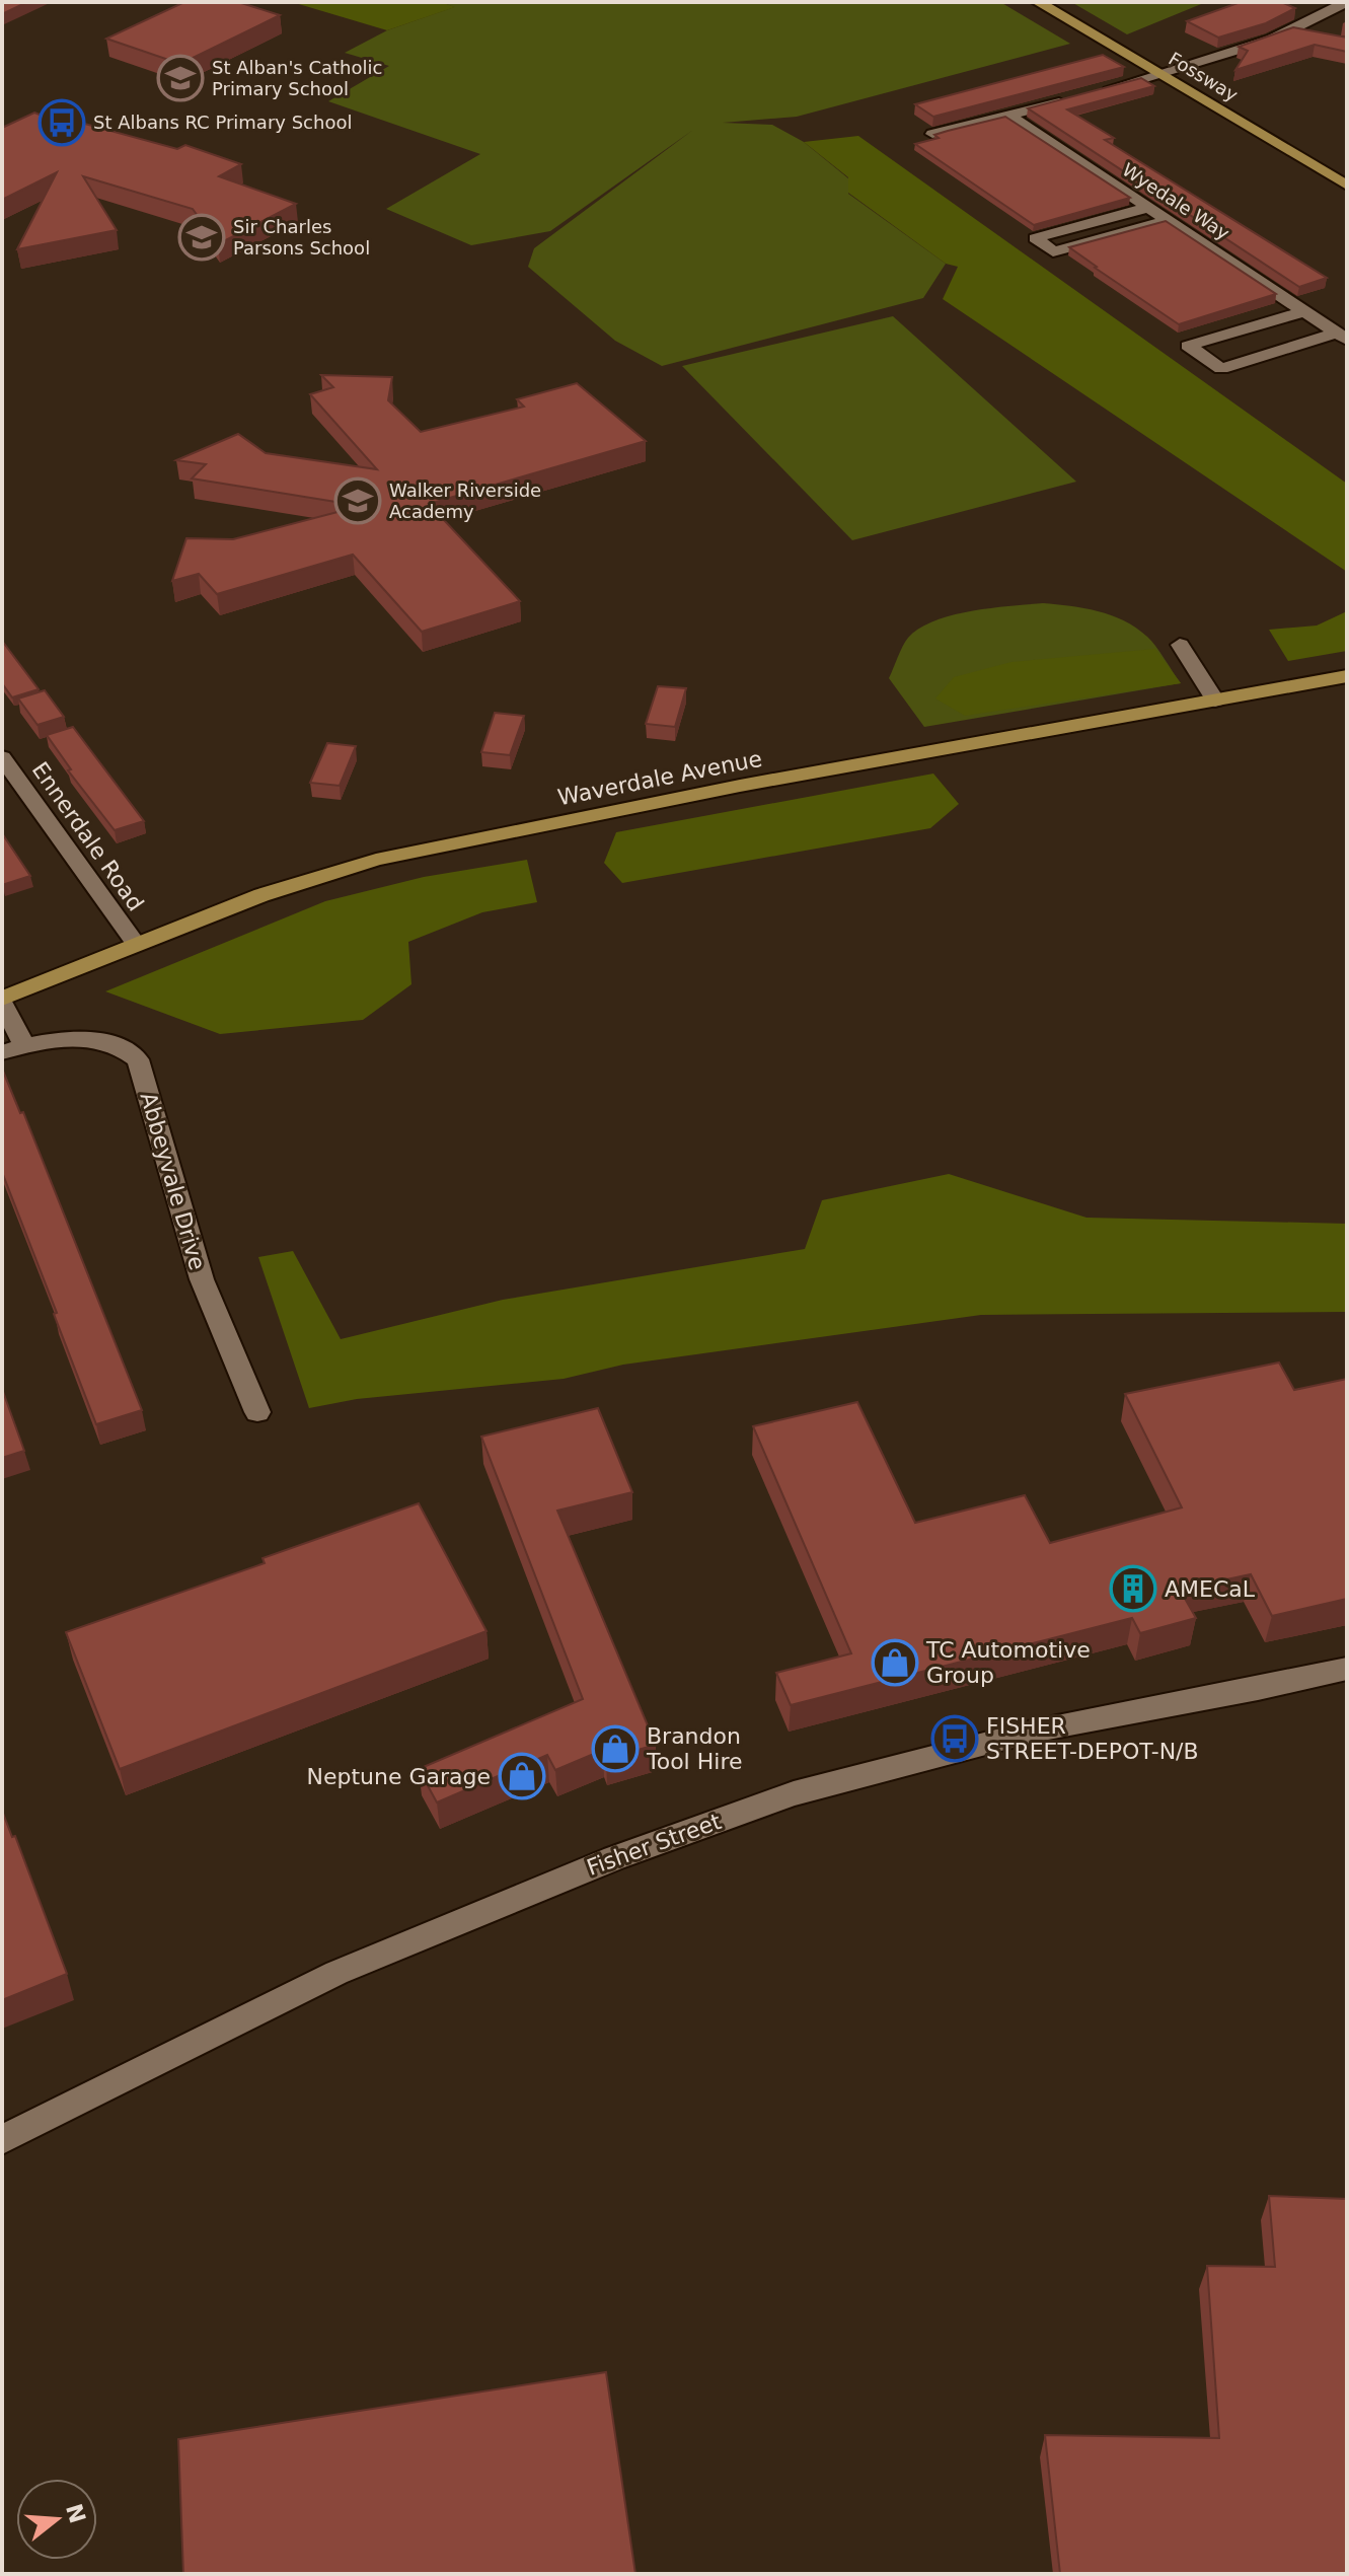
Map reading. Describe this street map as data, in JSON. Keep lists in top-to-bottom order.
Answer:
{
  "streets": {
    "main road": ["Fossway", "Waverdale Avenue"],
    "street": [
      "Wyedale Way",
      "Ennerdale Road",
      "Abbeyvale Drive",
      "Fisher Street"
    ]
  },
  "crossings": [
    ["Waverdale Avenue", "Ennerdale Road"],
    ["Waverdale Avenue", "Abbeyvale Drive"]
  ],
  "places": {
    "school or university": ["St Alban's Catholic Primary School", "Sir Charles Parsons School", "Walker Riverside Academy"],
    "bus stop": ["St Albans RC Primary School", "FISHER STREET-DEPOT-N/B"],
    "building": ["AMECaL"],
    "shop": ["TC Automotive Group", "Brandon Tool Hire", "Neptune Garage"]
  },
  "north": "right"
}
